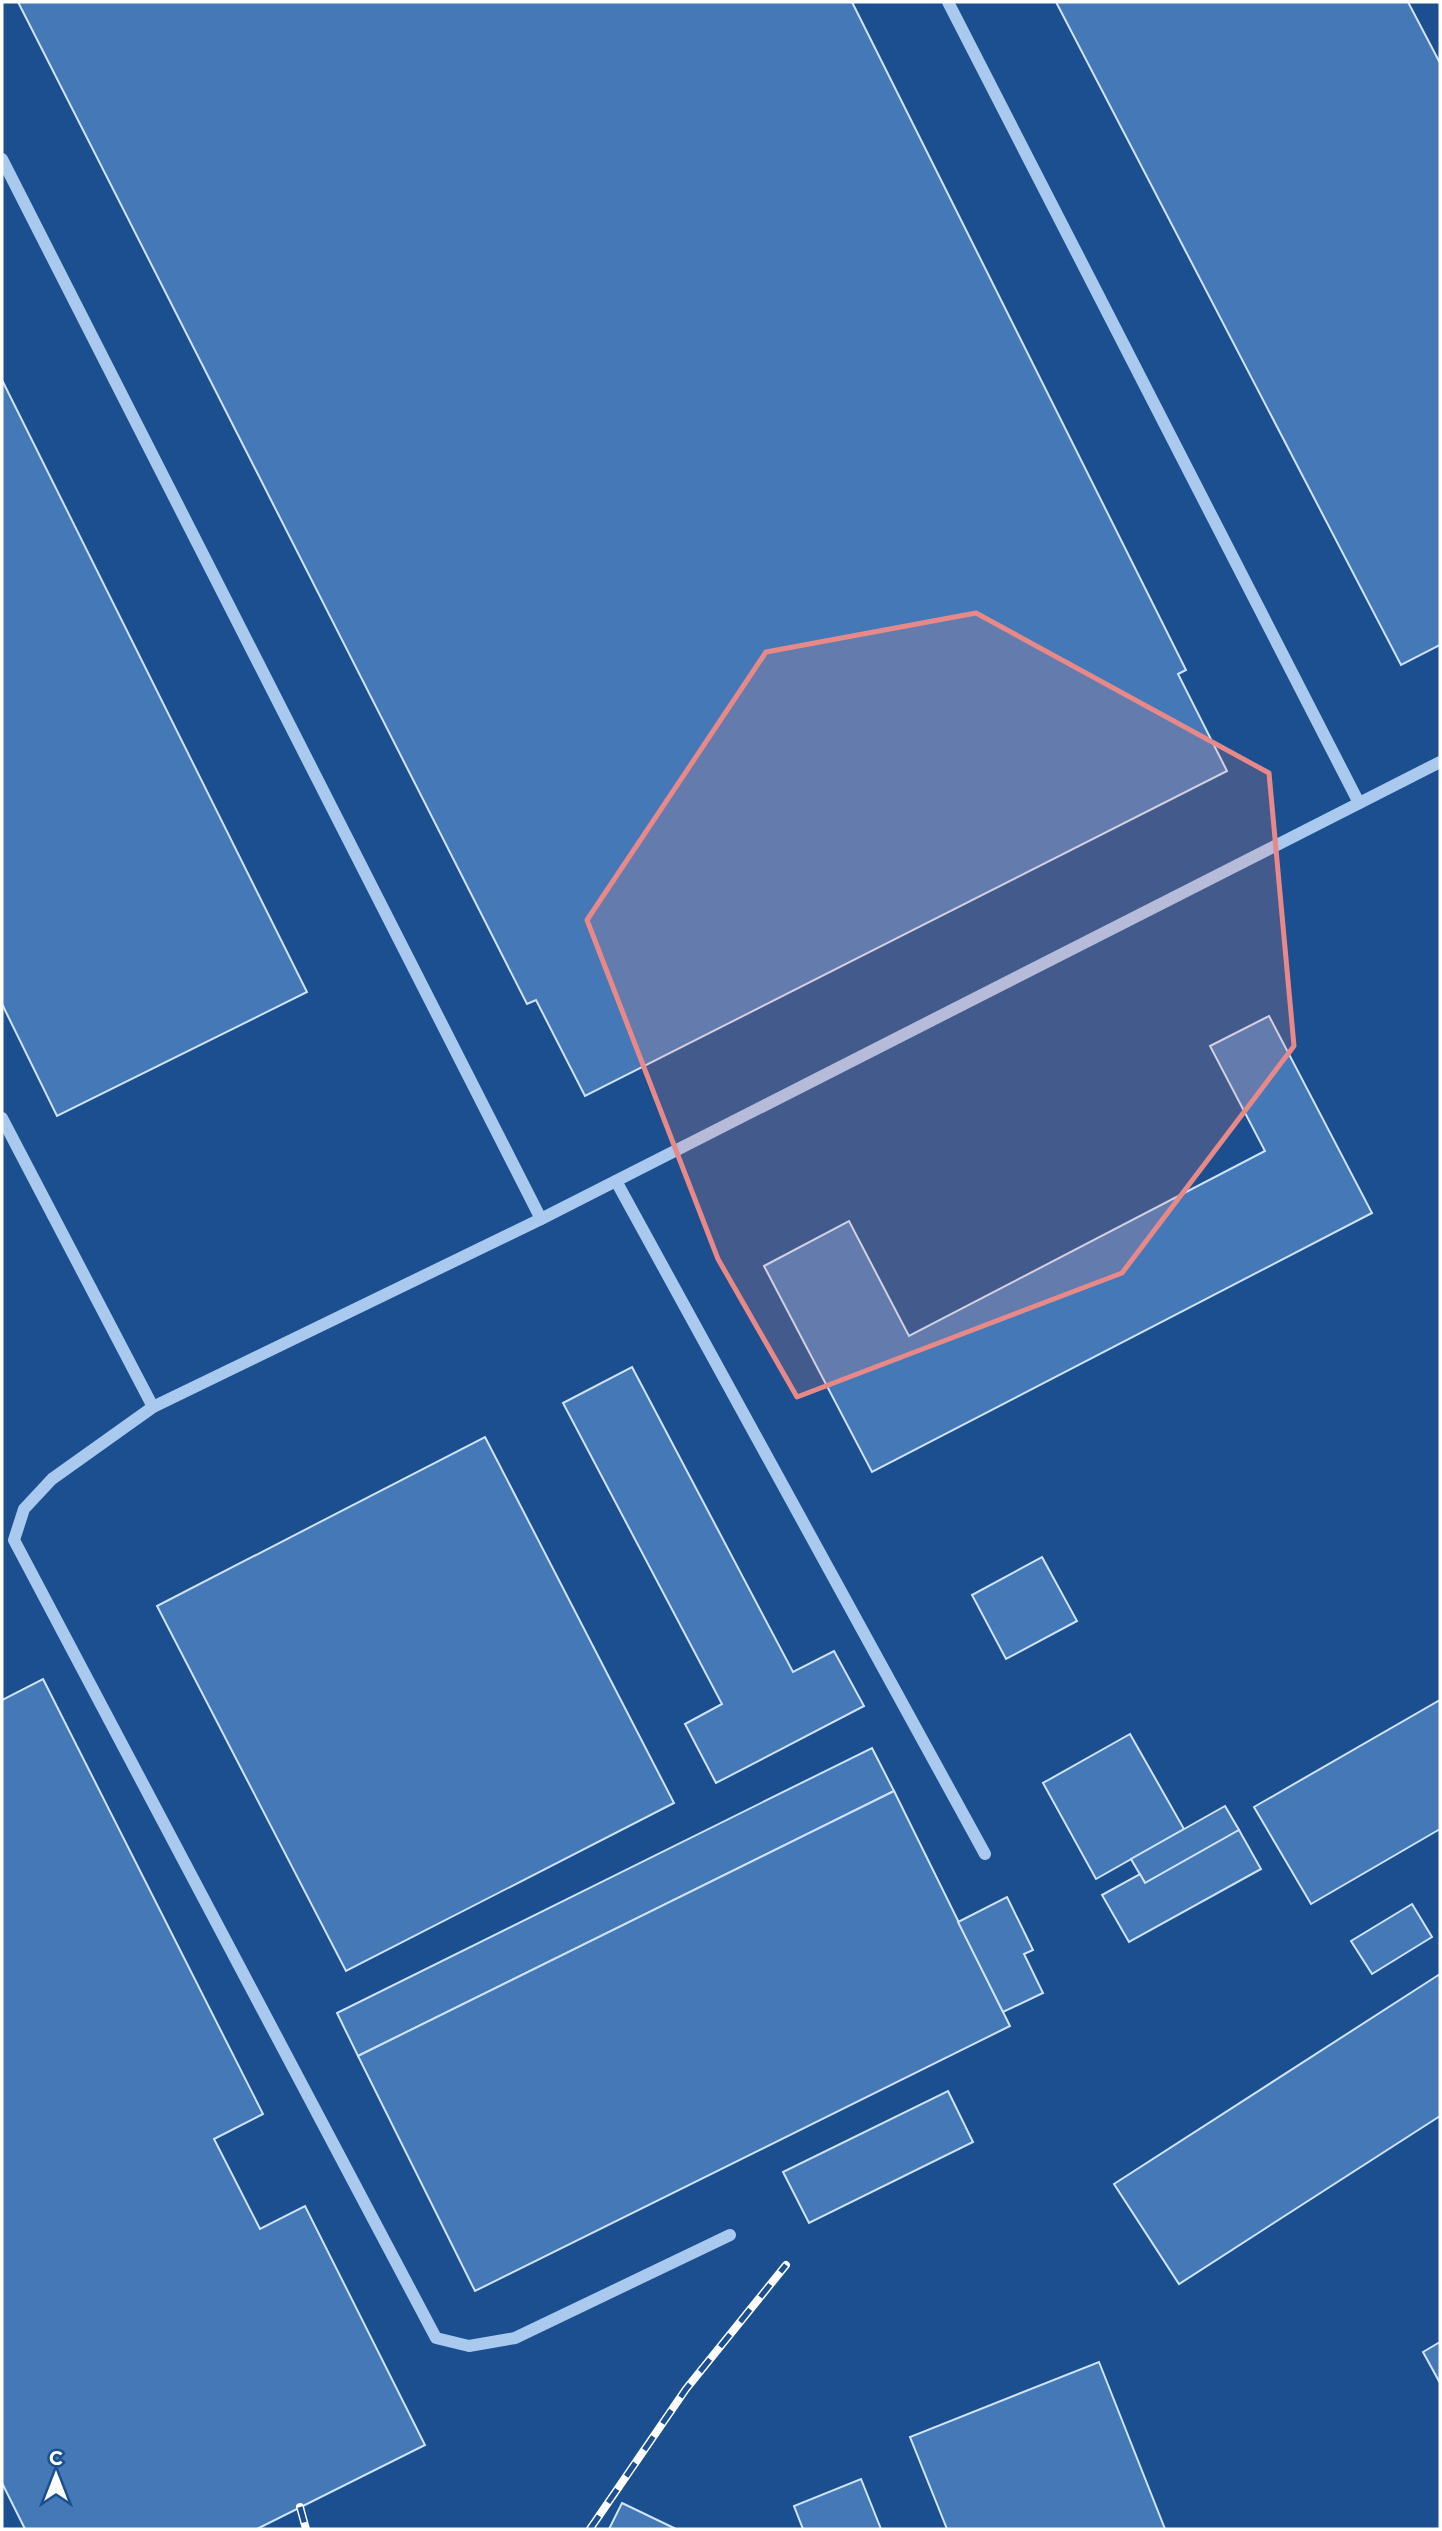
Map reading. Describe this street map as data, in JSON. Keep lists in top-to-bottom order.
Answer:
{
  "north": "top"
}
